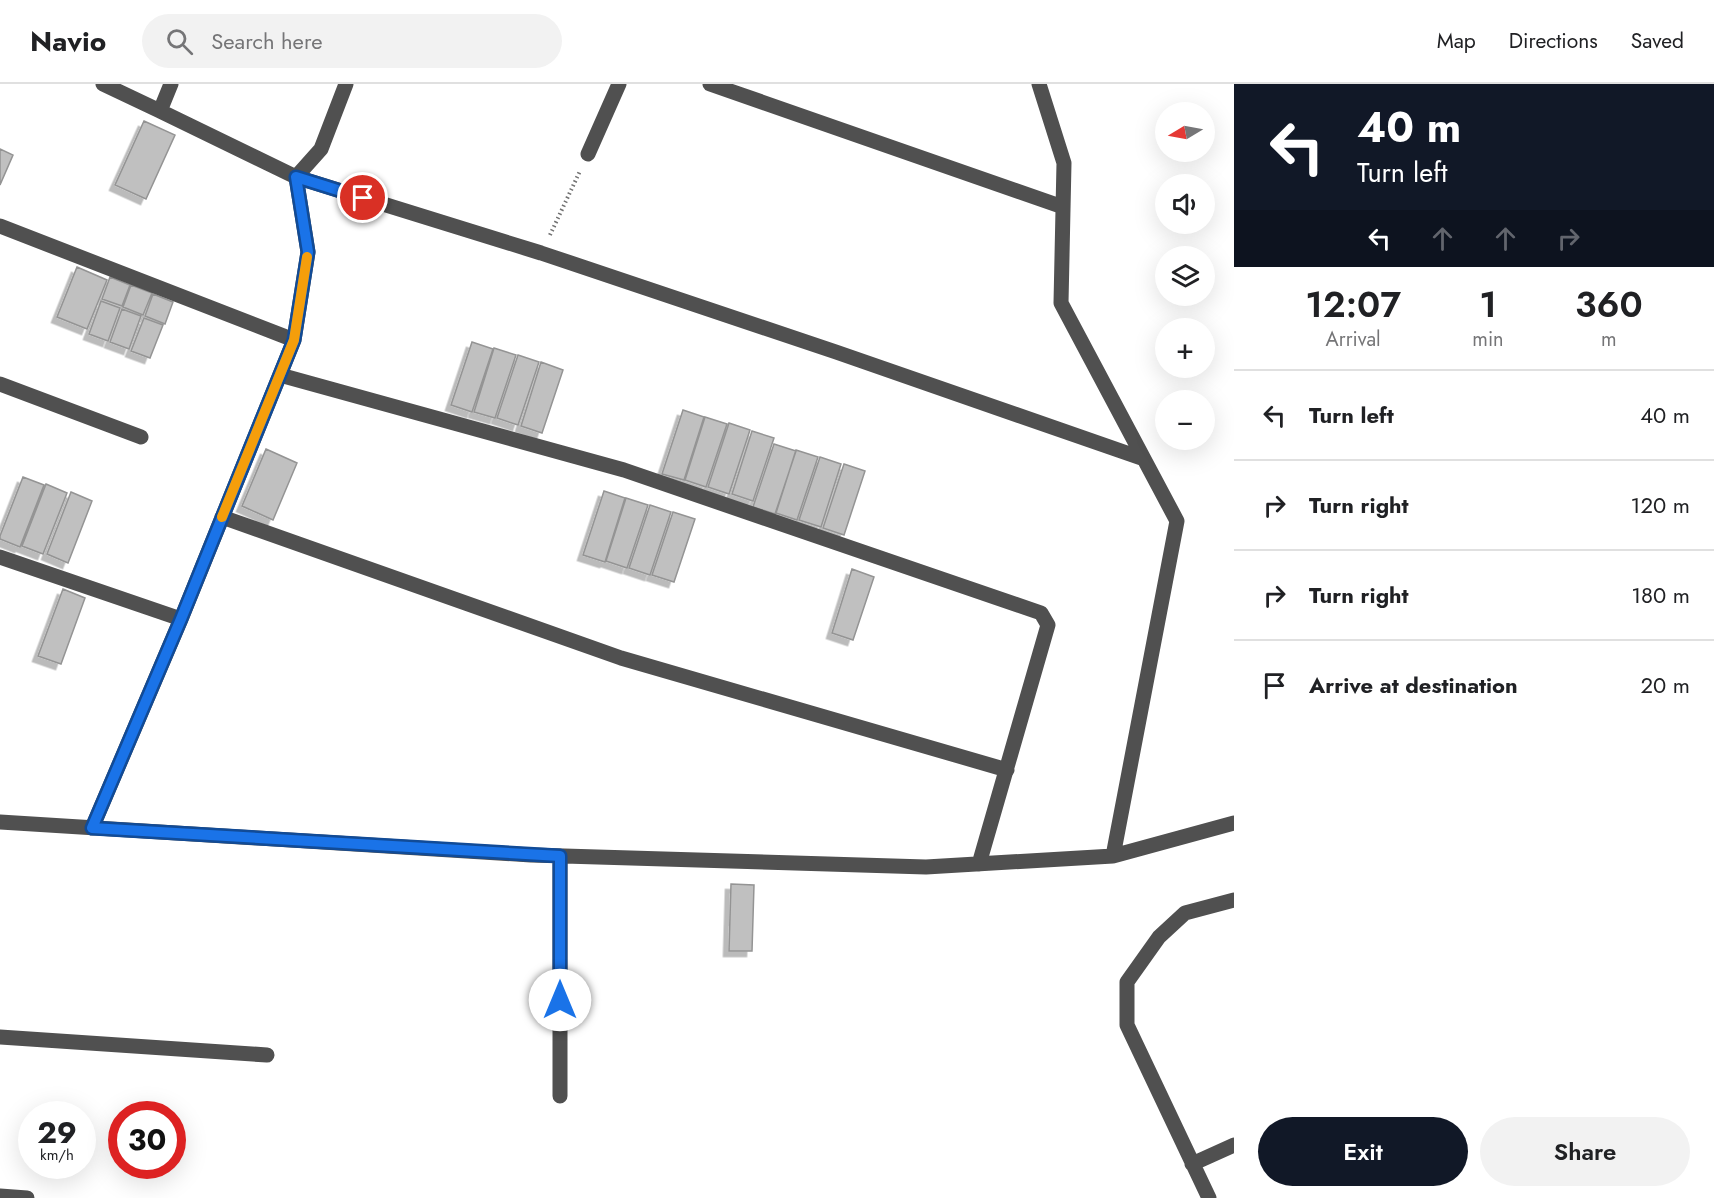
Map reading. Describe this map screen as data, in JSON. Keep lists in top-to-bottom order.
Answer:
{
  "north": "left",
  "page": {
    "header": "Navio",
    "search": "Search here",
    "nav": ["Map", "Directions", "Saved"],
    "turn": ["40 m", "Turn left"],
    "map_buttons": ["+", "−"],
    "eta": [
      "12:07",
      "Arrival",
      "1",
      "min",
      "360",
      "m"
    ],
    "list": [
      {
        "name": "Turn left",
        "value": "40 m"
      },
      {
        "name": "Turn right",
        "value": "120 m"
      },
      {
        "name": "Turn right",
        "value": "180 m"
      },
      {
        "name": "Arrive at destination",
        "value": "20 m"
      }
    ],
    "speed": "29 km/h",
    "limit": "30",
    "buttons": ["Exit", "Share"]
  }
}
